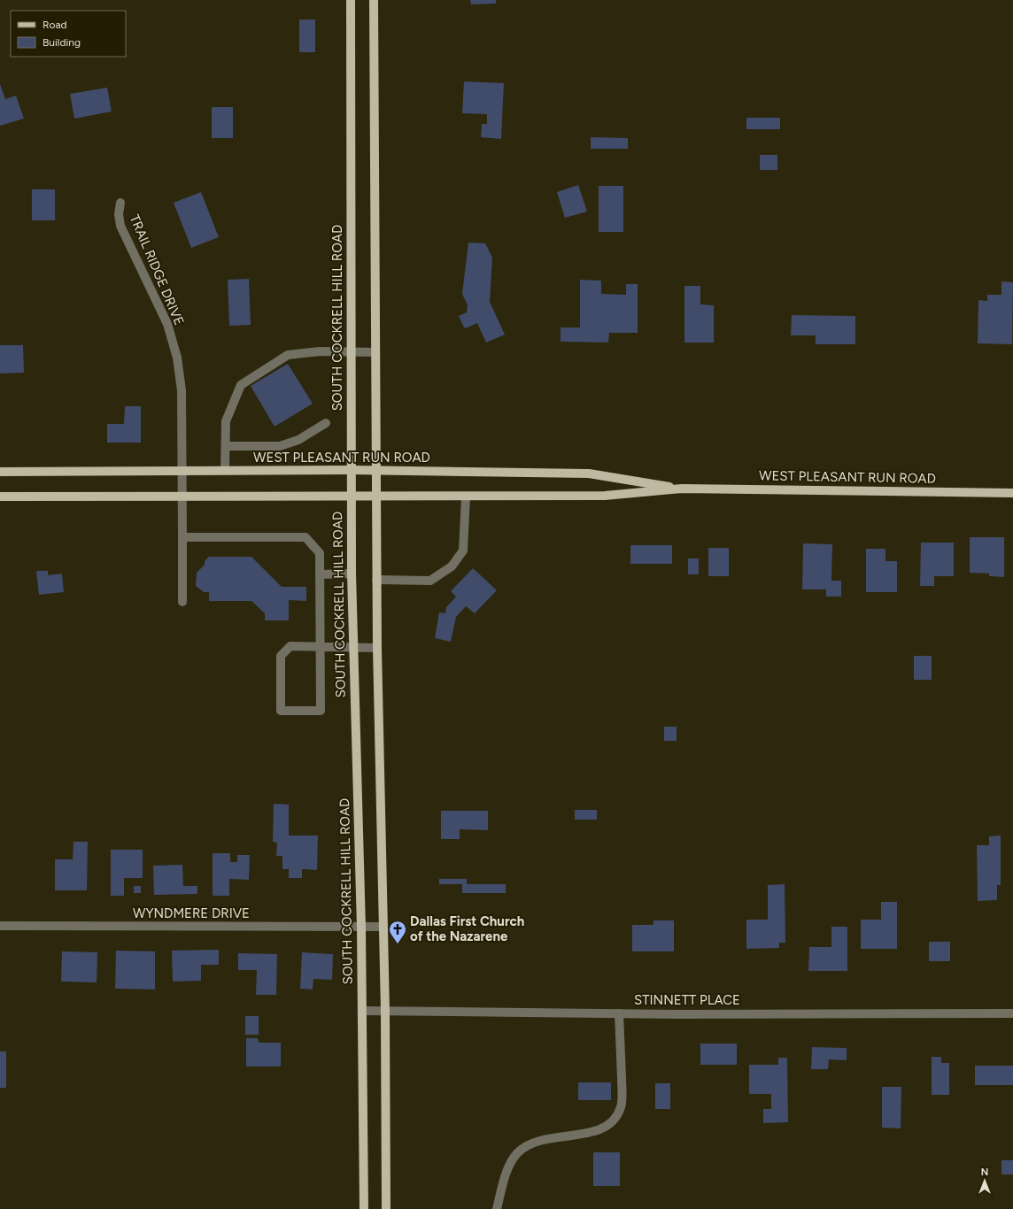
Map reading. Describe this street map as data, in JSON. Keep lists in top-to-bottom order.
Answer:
{
  "streets": {
    "main road": ["SOUTH COCKRELL HILL ROAD", "WEST PLEASANT RUN ROAD"],
    "street": ["TRAIL RIDGE DRIVE", "WYNDMERE DRIVE", "STINNETT PLACE"]
  },
  "crossings": [
    ["TRAIL RIDGE DRIVE", "WEST PLEASANT RUN ROAD"],
    ["SOUTH COCKRELL HILL ROAD", "WEST PLEASANT RUN ROAD"],
    ["SOUTH COCKRELL HILL ROAD", "WYNDMERE DRIVE"],
    ["SOUTH COCKRELL HILL ROAD", "STINNETT PLACE"]
  ],
  "places": {
    "church": ["Dallas First Church of the Nazarene"]
  },
  "legend": ["Road", "Building"],
  "north": "top"
}
